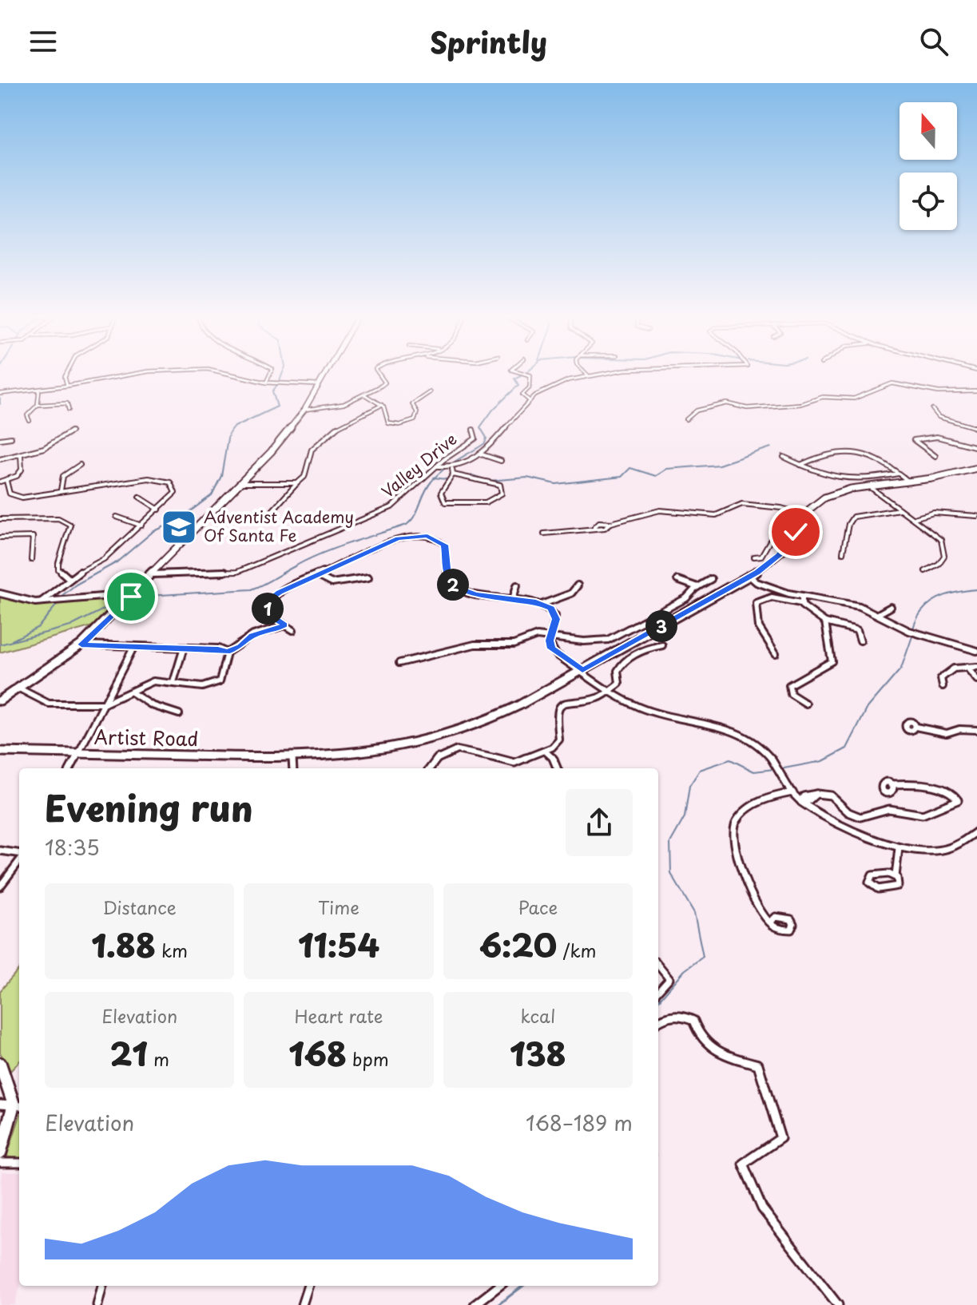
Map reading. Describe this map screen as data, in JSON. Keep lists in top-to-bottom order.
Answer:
{
  "streets": {
    "main road": ["Artist Road"],
    "street": ["Valley Drive"]
  },
  "places": {
    "school or university": ["Adventist Academy Of Santa Fe"]
  },
  "north": "top",
  "page": {
    "header": "Sprintly",
    "pins": ["2", "1", "3"],
    "heading": ["Evening run", "18:35"],
    "stats": [
      ["Distance", "1.88 km"],
      ["Time", "11:54"],
      ["Pace", "6:20 /km"],
      ["Elevation", "21 m"],
      ["Heart rate", "168 bpm"],
      ["kcal", "138"]
    ],
    "chart": ["Elevation", "168–189 m"]
  }
}
